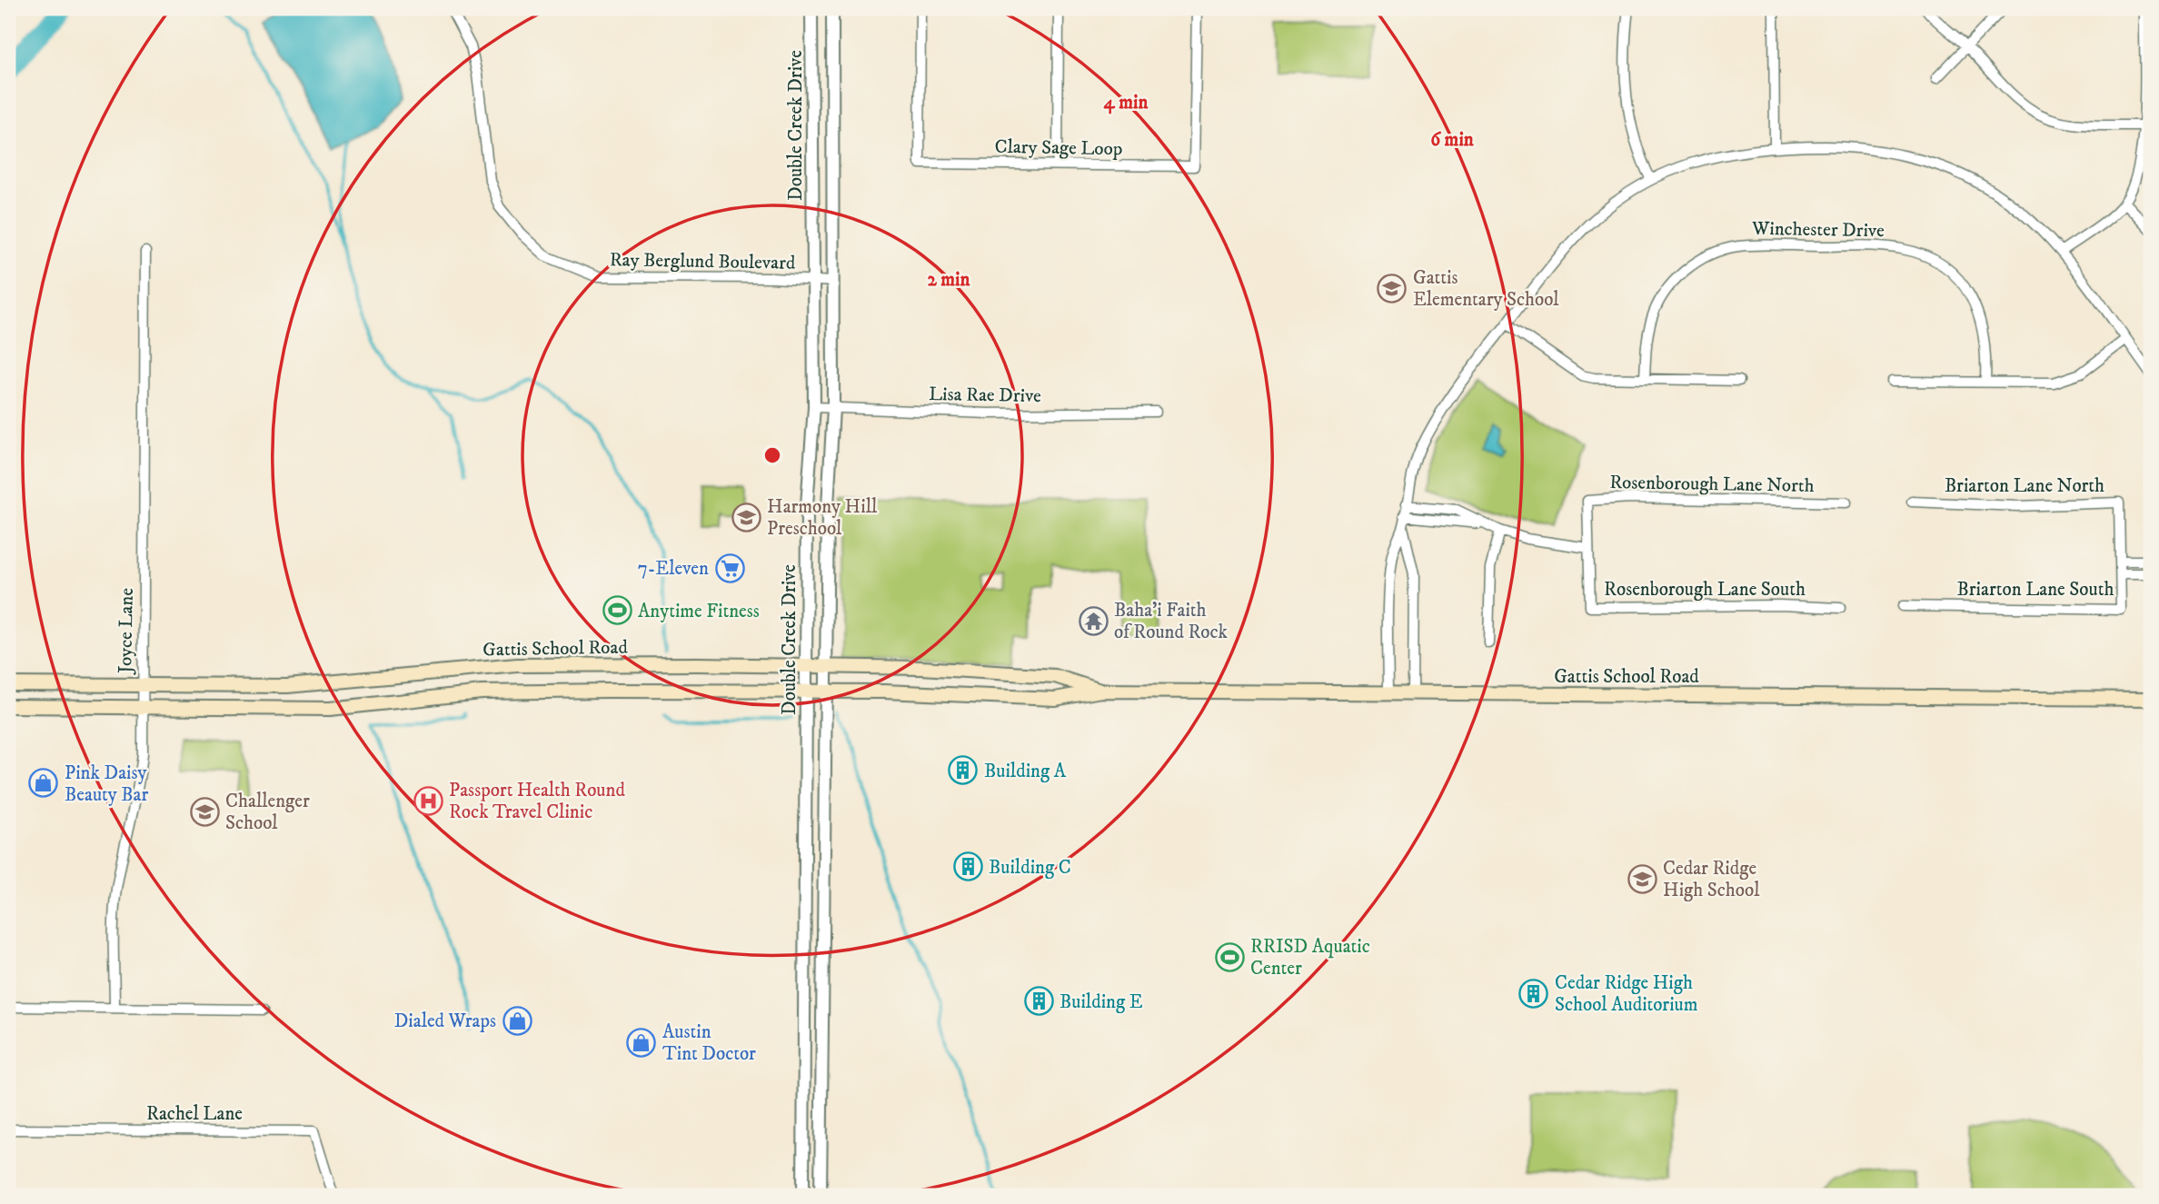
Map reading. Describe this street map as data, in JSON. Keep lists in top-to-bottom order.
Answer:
{
  "streets": {
    "main road": ["Gattis School Road"],
    "street": [
      "Double Creek Drive",
      "Clary Sage Loop",
      "Winchester Drive",
      "Ray Berglund Boulevard",
      "Lisa Rae Drive",
      "Rosenborough Lane North",
      "Briarton Lane North",
      "Rosenborough Lane South",
      "Briarton Lane South",
      "Joyce Lane",
      "Rachel Lane"
    ]
  },
  "crossings": [
    ["Double Creek Drive", "Ray Berglund Boulevard"],
    ["Double Creek Drive", "Lisa Rae Drive"],
    ["Double Creek Drive", "Gattis School Road"],
    ["Rosenborough Lane North", "Rosenborough Lane South"],
    ["Briarton Lane North", "Briarton Lane South"],
    ["Joyce Lane", "Gattis School Road"]
  ],
  "places": {
    "school or university": [
      "Gattis Elementary School",
      "Harmony Hill Preschool",
      "Challenger School",
      "Cedar Ridge High School"
    ],
    "supermarket": ["7-Eleven"],
    "sports": ["Anytime Fitness", "RRISD Aquatic Center"],
    "temple": ["Baha'i Faith of Round Rock"],
    "building": [
      "Building A",
      "Building C",
      "Cedar Ridge High School Auditorium",
      "Building E"
    ],
    "shop": ["Pink Daisy Beauty Bar", "Dialed Wraps", "Austin Tint Doctor"],
    "hospital": ["Passport Health Round Rock Travel Clinic"]
  },
  "rings": ["4 min", "6 min", "2 min"]
}
